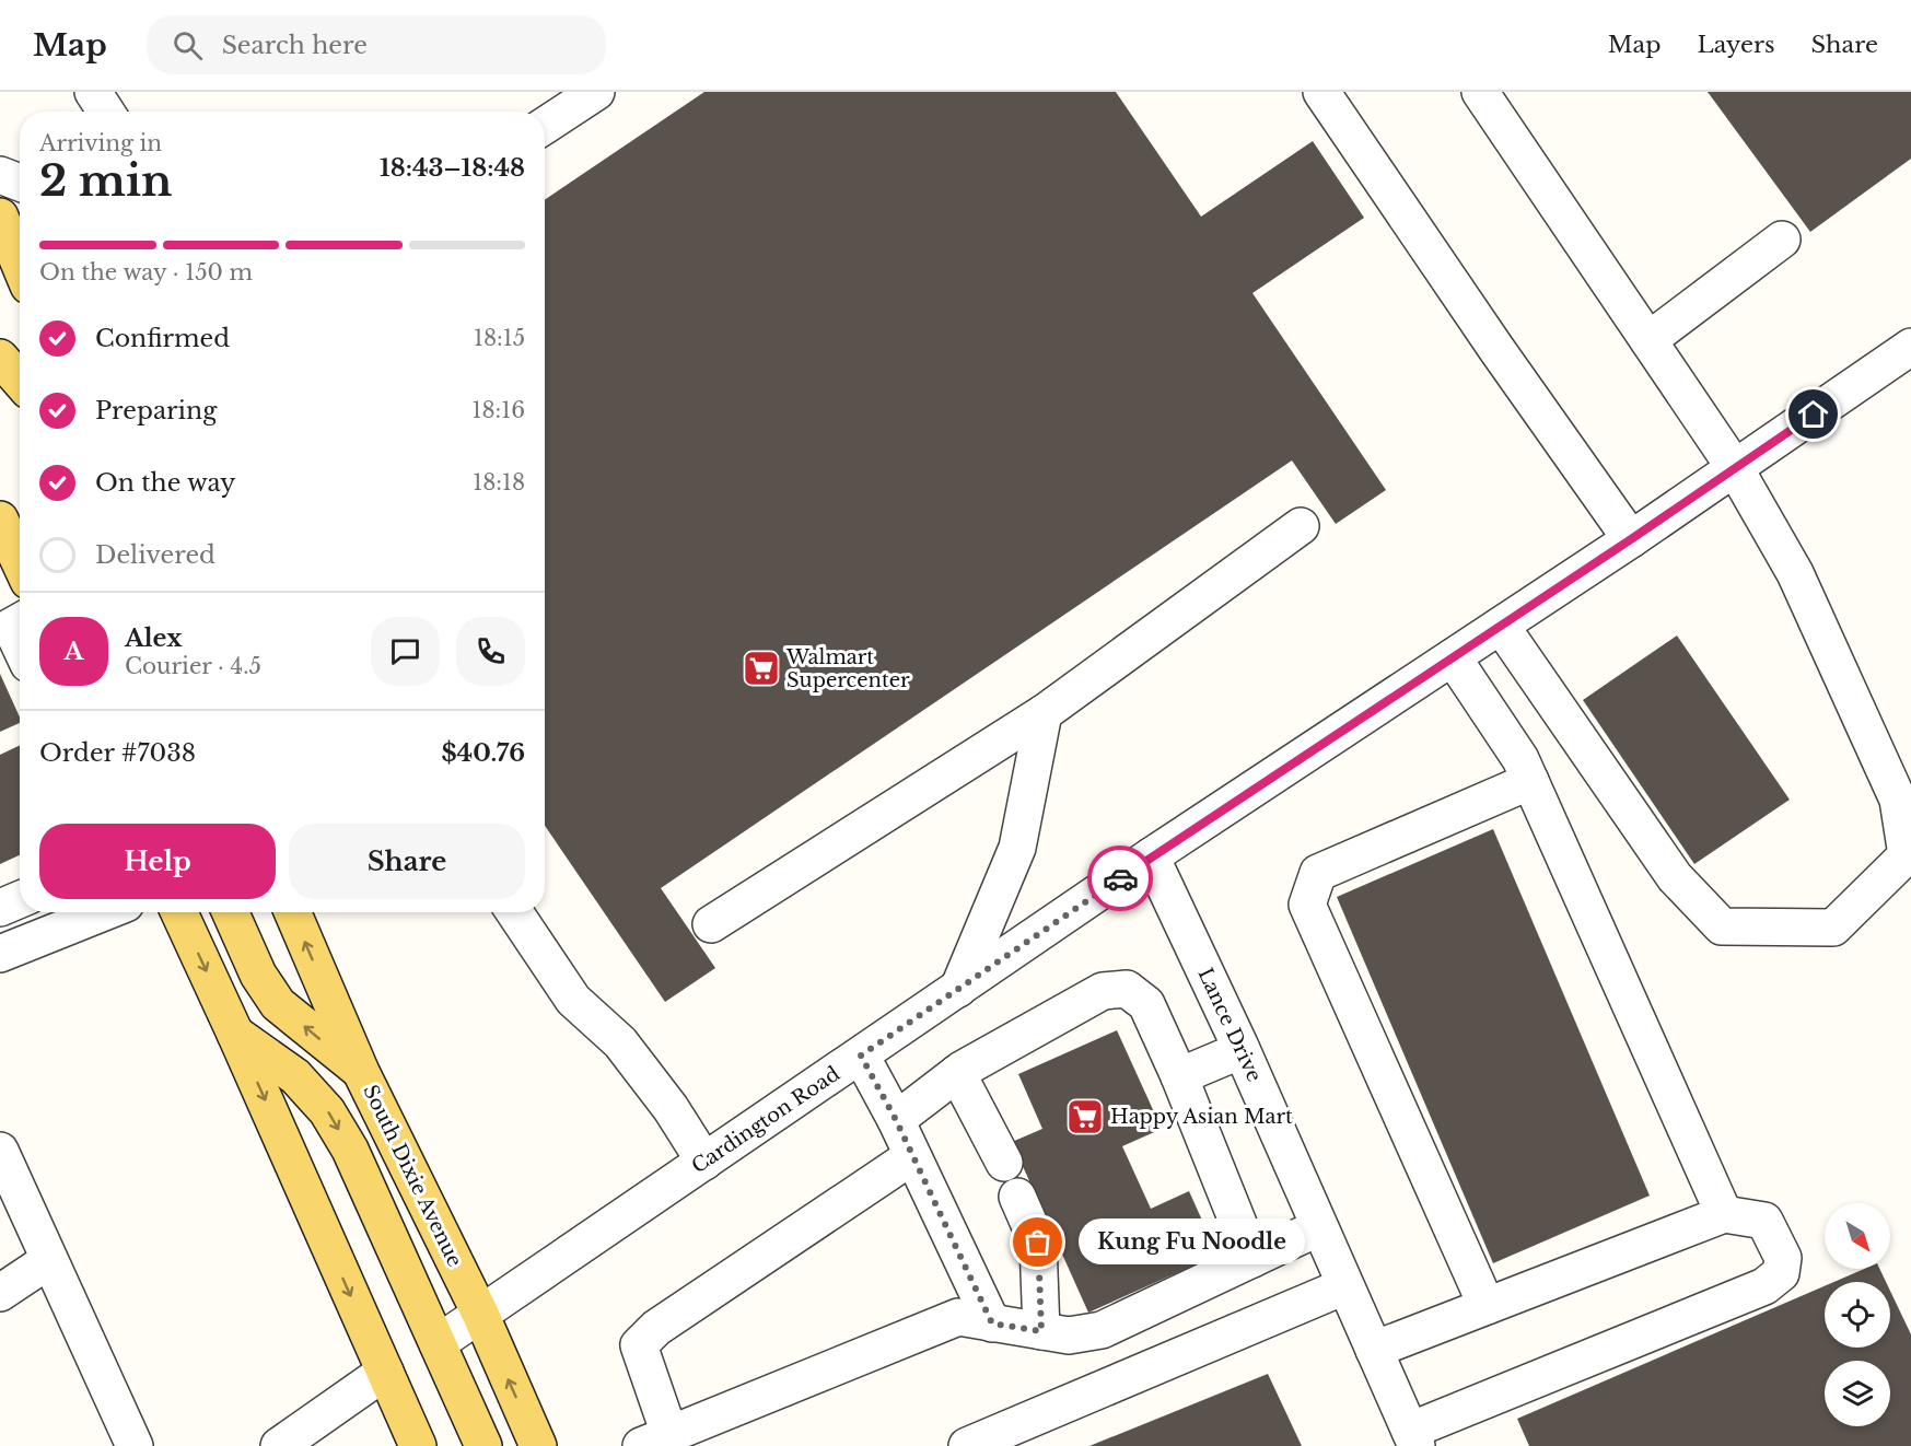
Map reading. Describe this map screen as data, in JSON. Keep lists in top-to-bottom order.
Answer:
{
  "streets": {
    "main road": ["South Dixie Avenue"],
    "street": ["Lance Drive", "Cardington Road"]
  },
  "crossings": [
    ["Lance Drive", "Cardington Road"],
    ["Cardington Road", "South Dixie Avenue"]
  ],
  "places": {
    "supermarket": ["Walmart Supercenter", "Happy Asian Mart"],
    "other": ["Kung Fu Noodle"]
  },
  "north": "bottom right",
  "page": {
    "header": "Map",
    "search": "Search here",
    "nav": ["Map", "Layers", "Share"],
    "heading": ["2 min", "Arriving in", "18:43–18:48"],
    "panel": [
      "Alex",
      "Courier · 4.5",
      "Order #7038",
      "$40.76"
    ],
    "bar": "On the way · 150 m",
    "list": [
      ["Confirmed", "18:15"],
      ["Preparing", "18:16"],
      ["On the way", "18:18"],
      "Delivered"
    ],
    "round": "A",
    "buttons": ["Help", "Share"],
    "bubble": "Kung Fu Noodle"
  }
}
